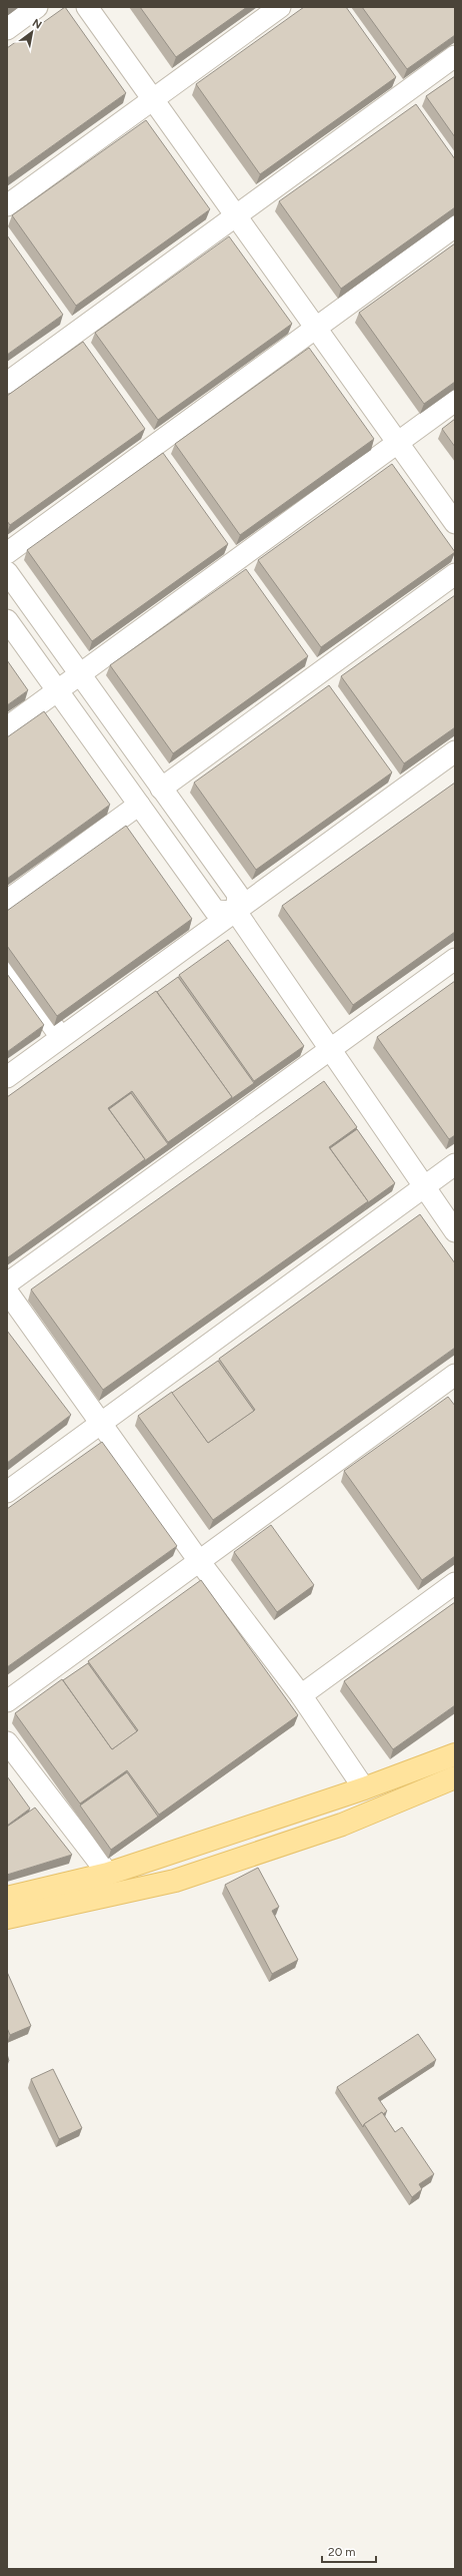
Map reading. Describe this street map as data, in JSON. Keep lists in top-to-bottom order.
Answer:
{
  "scale_bar": "20 m",
  "north": "top right"
}
